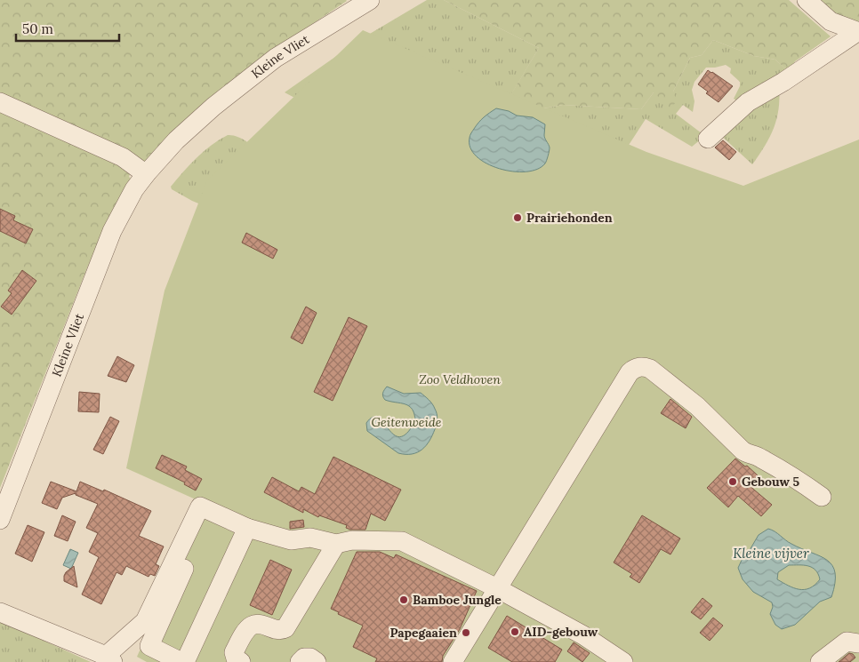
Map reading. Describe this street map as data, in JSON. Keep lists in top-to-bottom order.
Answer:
{
  "streets": {
    "street": ["Kleine Vliet"]
  },
  "water": ["Kleine vijver"],
  "parks": ["Zoo Veldhoven", "Geitenweide"],
  "places": [
    "Prairiehonden",
    "Gebouw 5",
    "Bamboe Jungle",
    "AID-gebouw",
    "Papegaaien"
  ],
  "scale_bar": "50 m"
}
